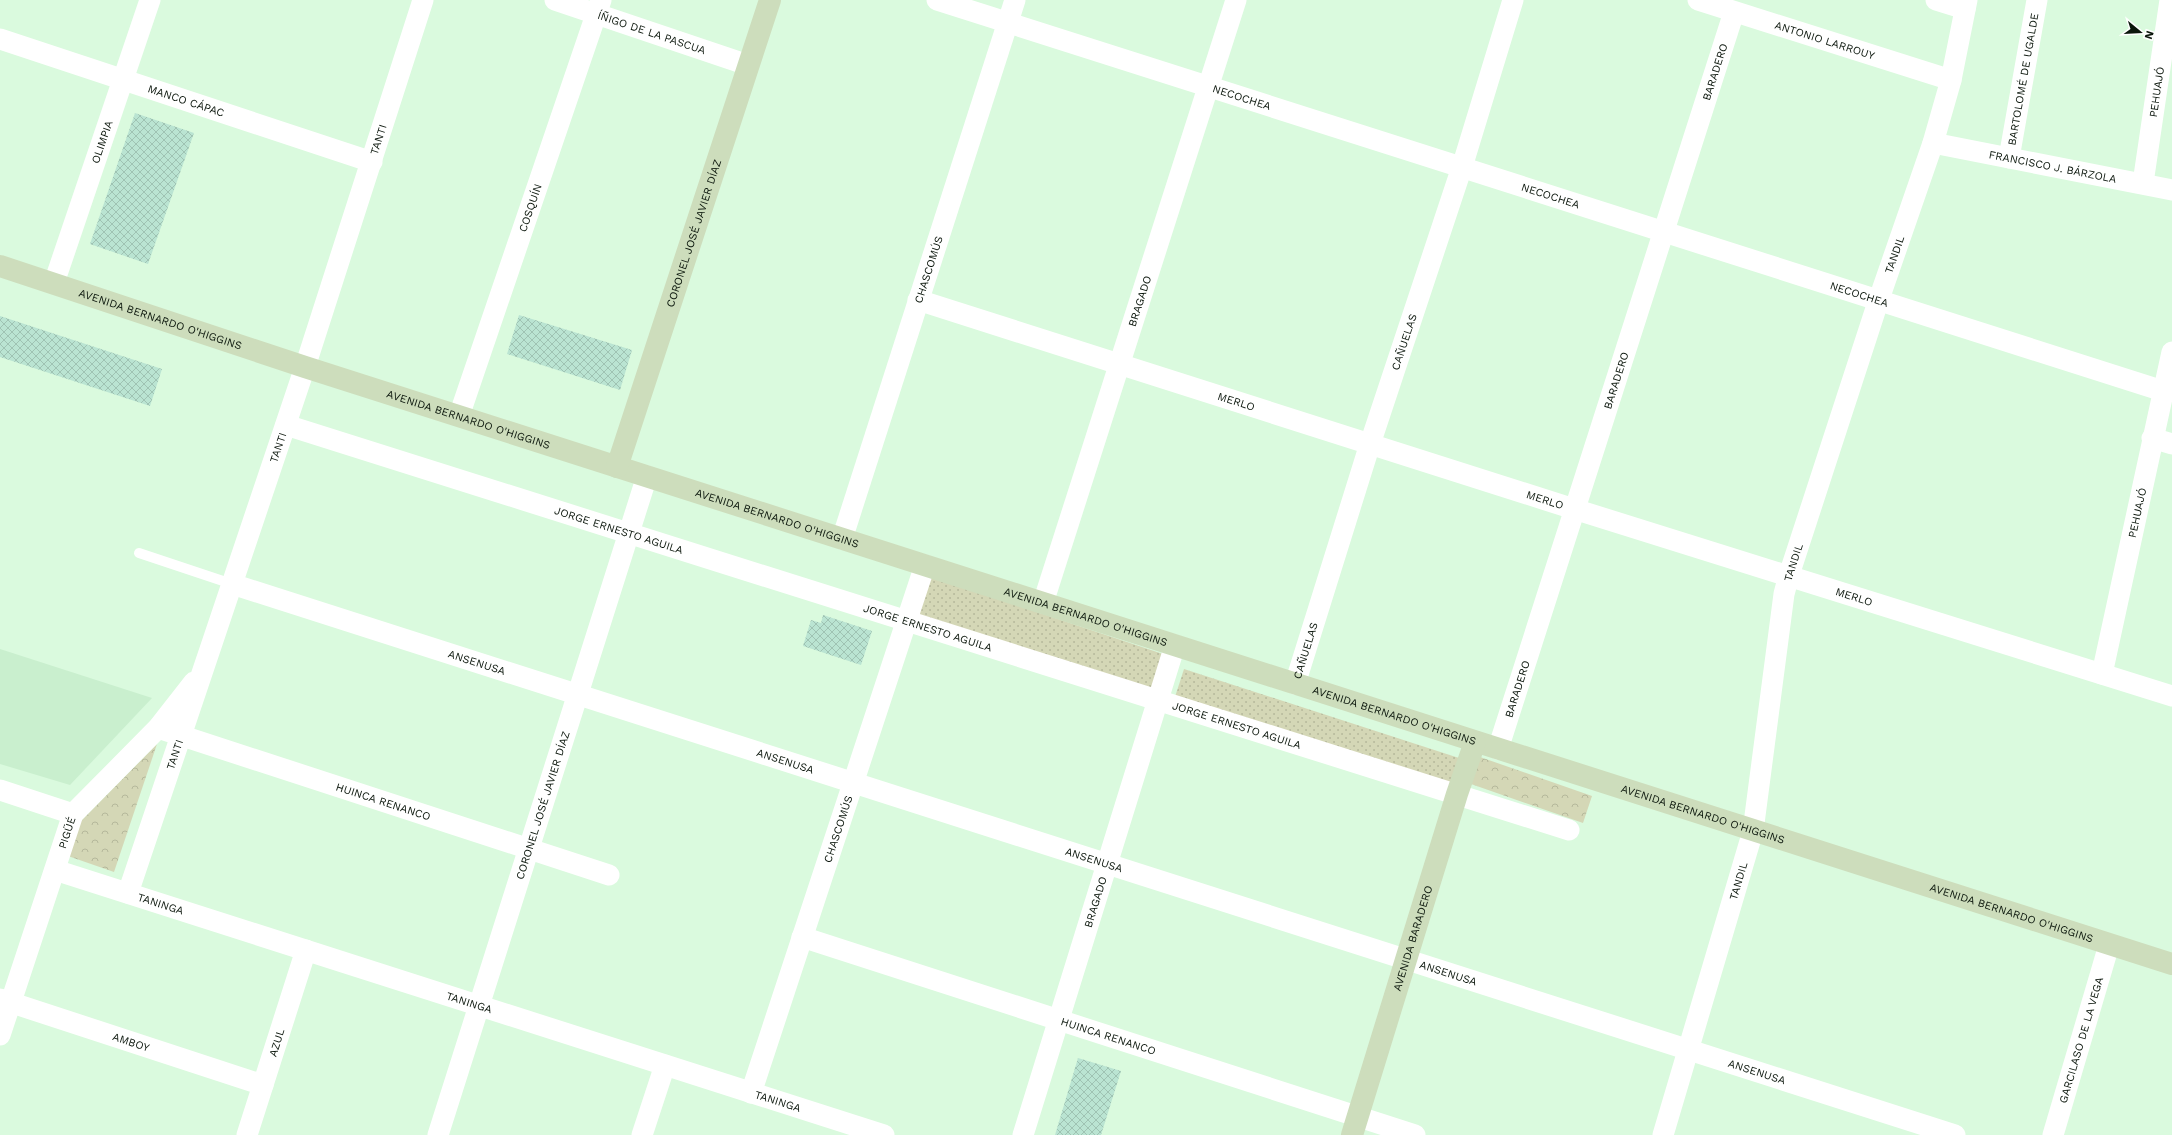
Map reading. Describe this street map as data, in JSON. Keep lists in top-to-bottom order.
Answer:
{
  "streets": {
    "main road": ["CORONEL JOSÉ JAVIER DÍAZ", "AVENIDA BERNARDO O'HIGGINS", "AVENIDA BARADERO"],
    "street": [
      "ÍÑIGO DE LA PASCUA",
      "ANTONIO LARROUY",
      "BARADERO",
      "BARTOLOMÉ DE UGALDE",
      "PEHUAJÓ",
      "NECOCHEA",
      "MANCO CÁPAC",
      "TANTI",
      "OLIMPIA",
      "FRANCISCO J. BÁRZOLA",
      "COSQUÍN",
      "TANDIL",
      "CHASCOMÚS",
      "BRAGADO",
      "CAÑUELAS",
      "MERLO",
      "JORGE ERNESTO AGUILA",
      "ANSENUSA",
      "HUINCA RENANCO",
      "PIGÜÉ",
      "TANINGA",
      "GARCILASO DE LA VEGA",
      "AMBOY",
      "AZUL"
    ]
  },
  "crossings": [
    ["ÍÑIGO DE LA PASCUA", "COSQUÍN"],
    ["ÍÑIGO DE LA PASCUA", "CORONEL JOSÉ JAVIER DÍAZ"],
    ["ANTONIO LARROUY", "BARADERO"],
    ["ANTONIO LARROUY", "TANDIL"],
    ["BARADERO", "NECOCHEA"],
    ["BARADERO", "AVENIDA BERNARDO O'HIGGINS"],
    ["BARADERO", "MERLO"],
    ["BARTOLOMÉ DE UGALDE", "FRANCISCO J. BÁRZOLA"],
    ["PEHUAJÓ", "NECOCHEA"],
    ["PEHUAJÓ", "FRANCISCO J. BÁRZOLA"],
    ["PEHUAJÓ", "MERLO"],
    ["NECOCHEA", "TANDIL"],
    ["NECOCHEA", "CHASCOMÚS"],
    ["NECOCHEA", "BRAGADO"],
    ["NECOCHEA", "CAÑUELAS"],
    ["MANCO CÁPAC", "TANTI"],
    ["MANCO CÁPAC", "OLIMPIA"],
    ["TANTI", "AVENIDA BERNARDO O'HIGGINS"],
    ["TANTI", "JORGE ERNESTO AGUILA"],
    ["TANTI", "ANSENUSA"],
    ["TANTI", "HUINCA RENANCO"],
    ["TANTI", "PIGÜÉ"],
    ["TANTI", "TANINGA"],
    ["OLIMPIA", "AVENIDA BERNARDO O'HIGGINS"],
    ["FRANCISCO J. BÁRZOLA", "TANDIL"],
    ["COSQUÍN", "AVENIDA BERNARDO O'HIGGINS"],
    ["CORONEL JOSÉ JAVIER DÍAZ", "AVENIDA BERNARDO O'HIGGINS"],
    ["CORONEL JOSÉ JAVIER DÍAZ", "JORGE ERNESTO AGUILA"],
    ["CORONEL JOSÉ JAVIER DÍAZ", "ANSENUSA"],
    ["CORONEL JOSÉ JAVIER DÍAZ", "HUINCA RENANCO"],
    ["CORONEL JOSÉ JAVIER DÍAZ", "TANINGA"],
    ["TANDIL", "AVENIDA BERNARDO O'HIGGINS"],
    ["TANDIL", "MERLO"],
    ["TANDIL", "ANSENUSA"],
    ["CHASCOMÚS", "AVENIDA BERNARDO O'HIGGINS"],
    ["CHASCOMÚS", "MERLO"],
    ["CHASCOMÚS", "JORGE ERNESTO AGUILA"],
    ["CHASCOMÚS", "ANSENUSA"],
    ["CHASCOMÚS", "HUINCA RENANCO"],
    ["CHASCOMÚS", "TANINGA"],
    ["BRAGADO", "AVENIDA BERNARDO O'HIGGINS"],
    ["BRAGADO", "MERLO"],
    ["BRAGADO", "JORGE ERNESTO AGUILA"],
    ["BRAGADO", "ANSENUSA"],
    ["BRAGADO", "HUINCA RENANCO"],
    ["AVENIDA BERNARDO O'HIGGINS", "CAÑUELAS"],
    ["AVENIDA BERNARDO O'HIGGINS", "AVENIDA BARADERO"],
    ["AVENIDA BERNARDO O'HIGGINS", "GARCILASO DE LA VEGA"],
    ["CAÑUELAS", "MERLO"],
    ["JORGE ERNESTO AGUILA", "AVENIDA BARADERO"],
    ["ANSENUSA", "AVENIDA BARADERO"],
    ["HUINCA RENANCO", "PIGÜÉ"],
    ["HUINCA RENANCO", "AVENIDA BARADERO"],
    ["PIGÜÉ", "TANINGA"],
    ["PIGÜÉ", "AMBOY"],
    ["TANINGA", "AZUL"],
    ["AMBOY", "AZUL"]
  ],
  "north": "right"
}
